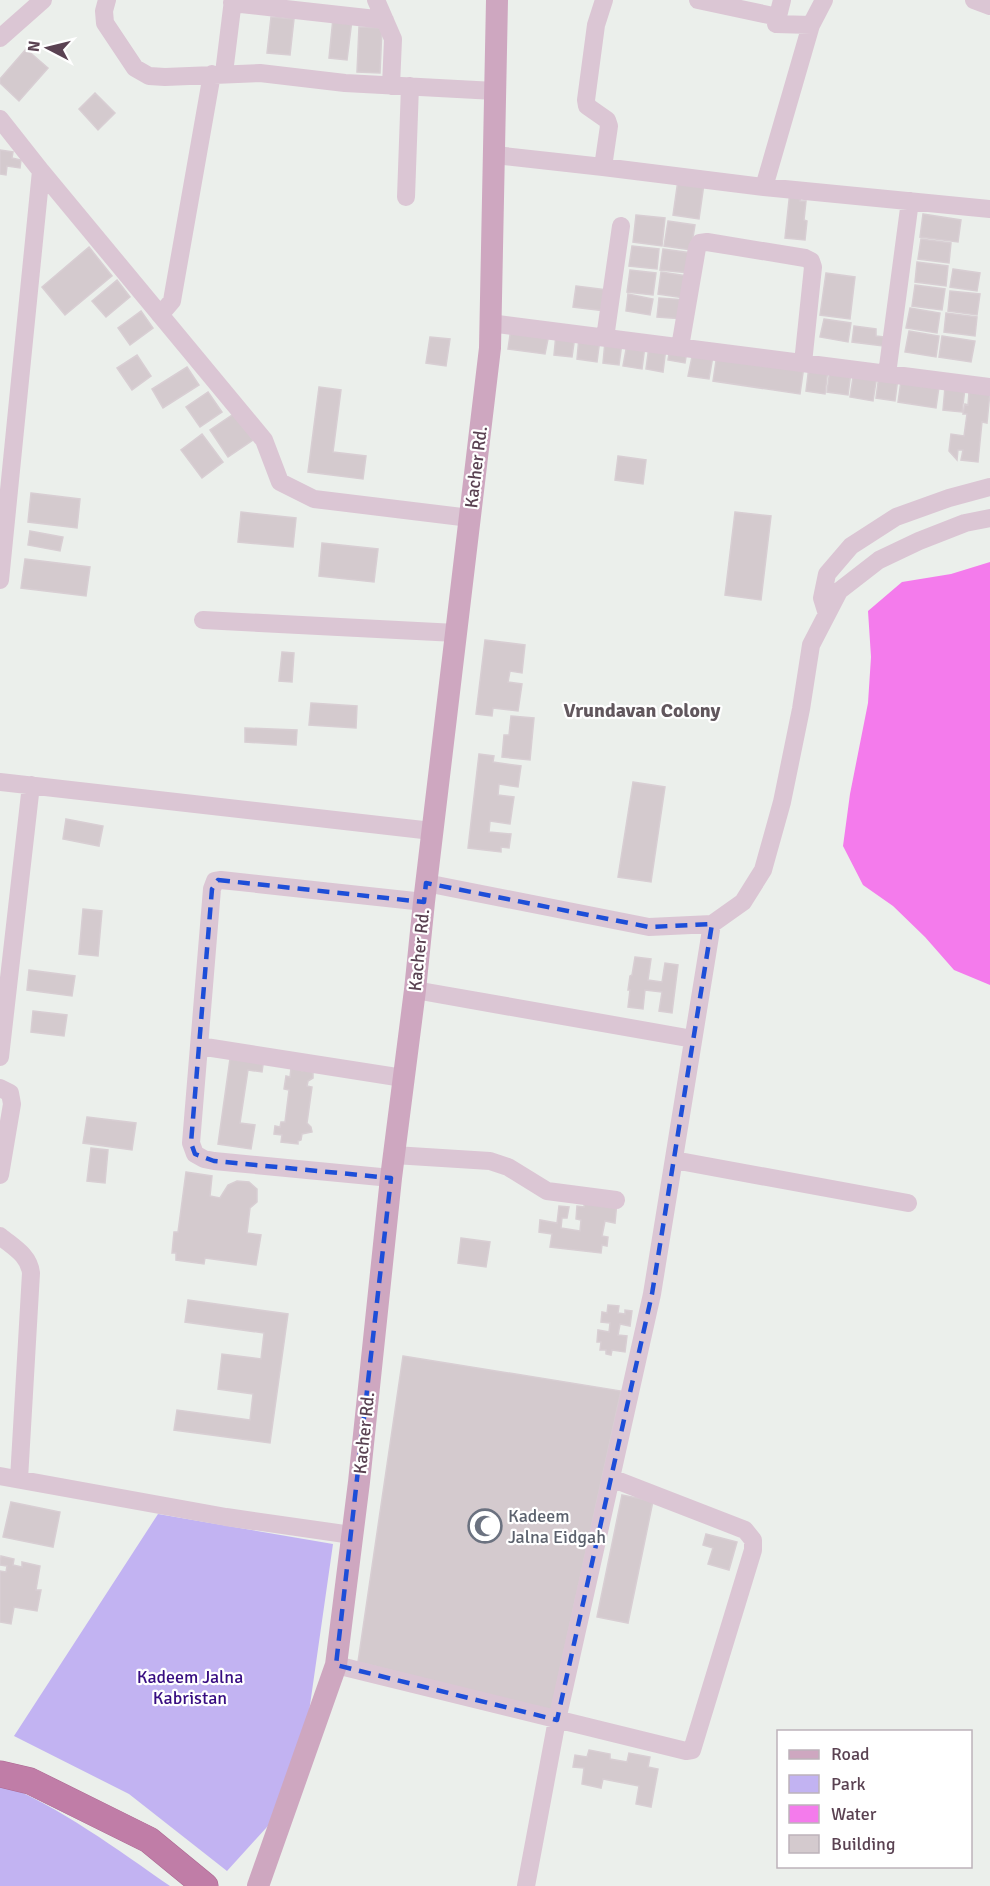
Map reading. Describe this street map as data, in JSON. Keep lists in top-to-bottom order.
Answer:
{
  "streets": {
    "main road": ["Kacher Rd."]
  },
  "districts": ["Vrundavan Colony"],
  "parks": ["Kadeem Jalna Kabristan"],
  "places": {
    "mosque": ["Kadeem Jalna Eidgah"]
  },
  "legend": [
    "Road",
    "Park",
    "Water",
    "Building"
  ],
  "north": "left"
}
